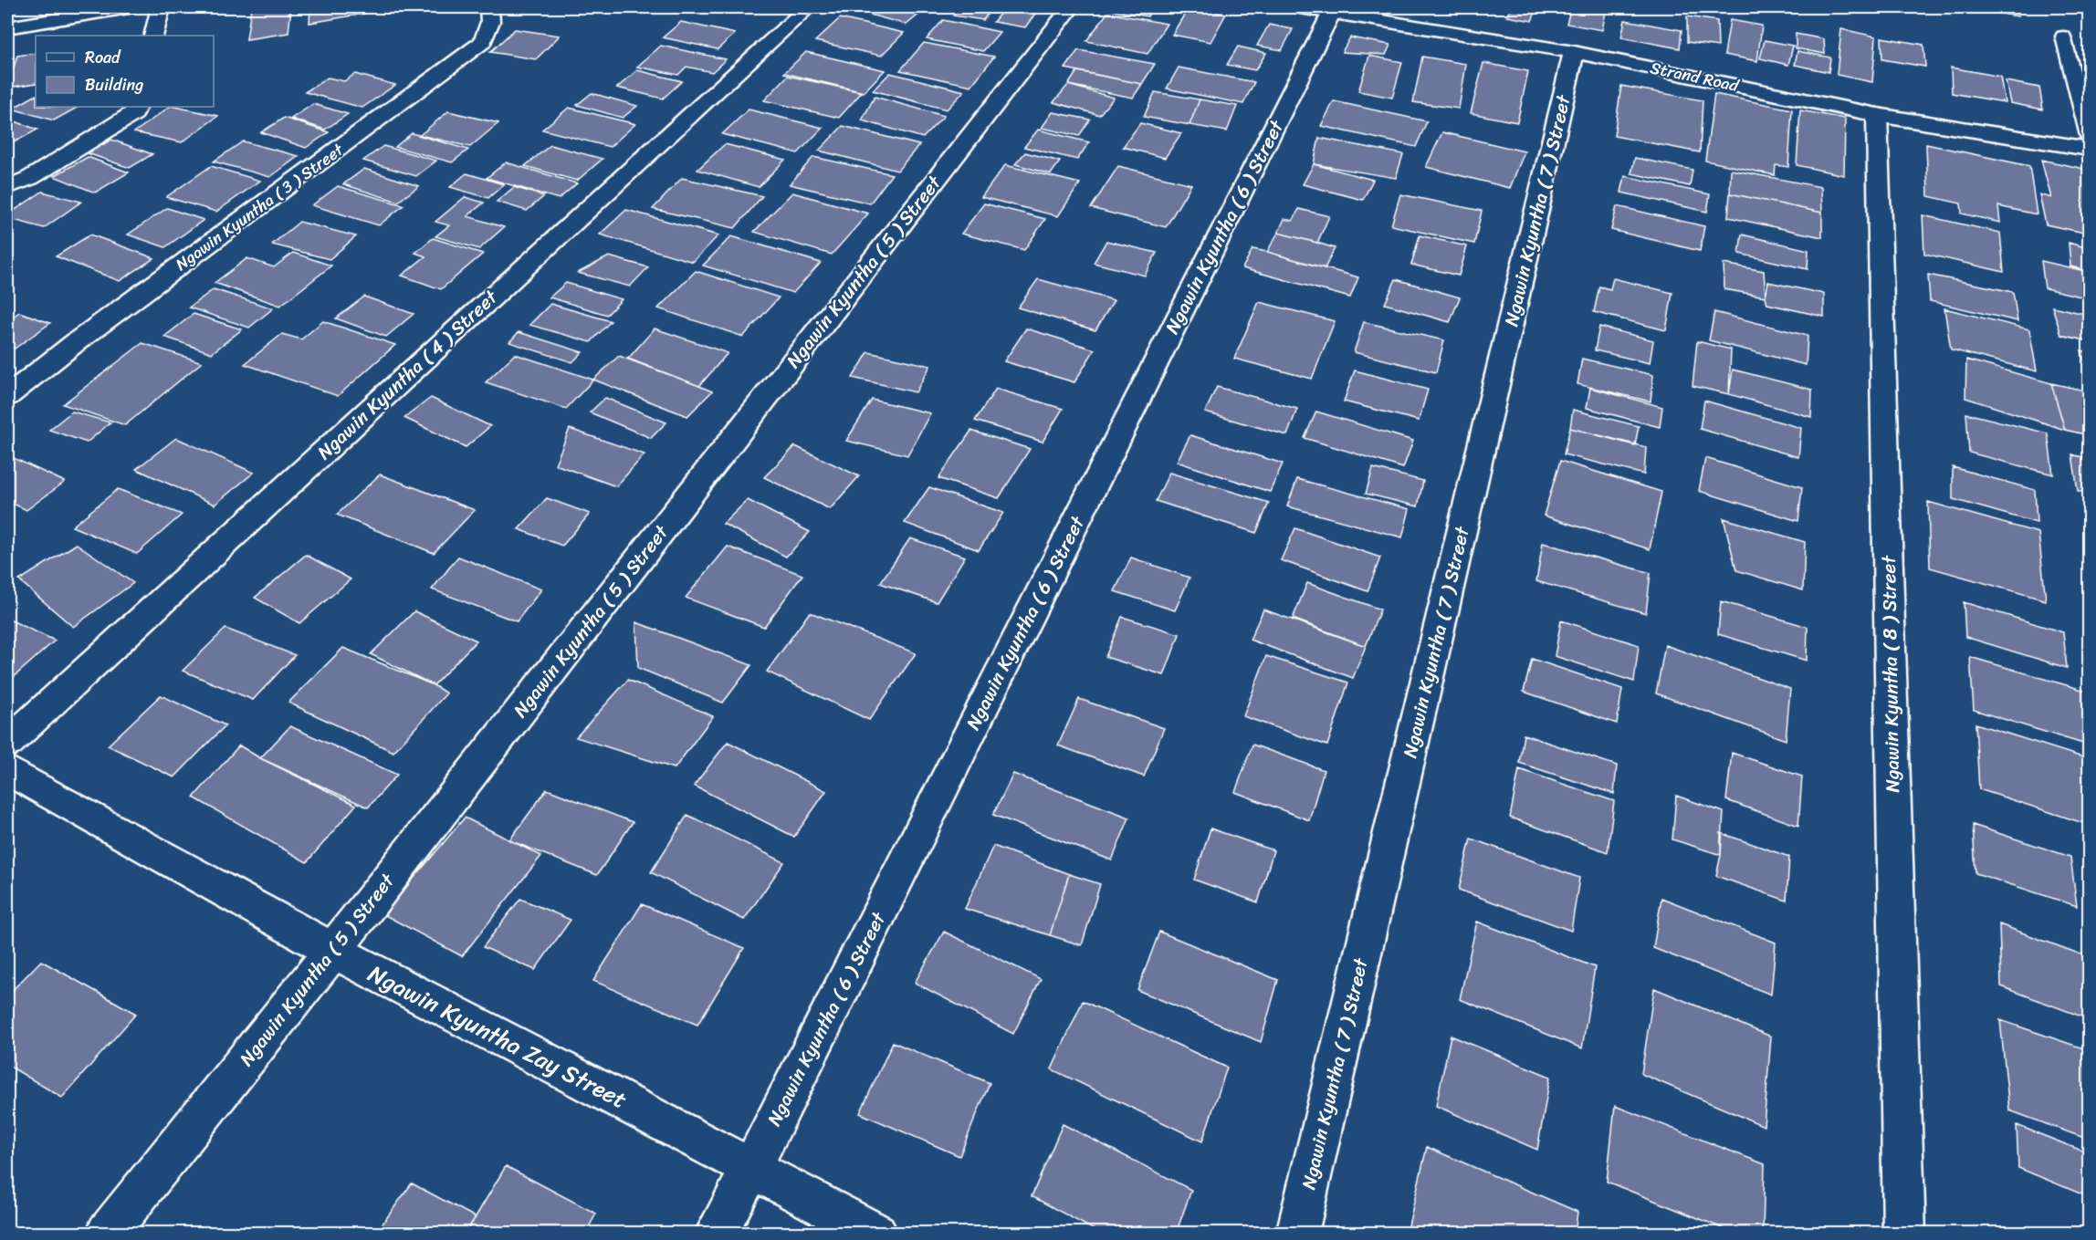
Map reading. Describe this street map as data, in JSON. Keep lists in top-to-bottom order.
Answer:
{
  "streets": {
    "street": [
      "Strand Road",
      "Ngawin Kyuntha ( 3 ) Street",
      "Ngawin Kyuntha ( 7 ) Street",
      "Ngawin Kyuntha ( 6 ) Street",
      "Ngawin Kyuntha ( 5 ) Street",
      "Ngawin Kyuntha ( 4 ) Street",
      "Ngawin Kyuntha ( 8 ) Street",
      "Ngawin Kyuntha Zay Street"
    ]
  },
  "crossings": [
    ["Strand Road", "Ngawin Kyuntha ( 7 ) Street"],
    ["Strand Road", "Ngawin Kyuntha ( 6 ) Street"],
    ["Strand Road", "Ngawin Kyuntha ( 8 ) Street"],
    ["Ngawin Kyuntha ( 6 ) Street", "Ngawin Kyuntha Zay Street"],
    ["Ngawin Kyuntha ( 5 ) Street", "Ngawin Kyuntha Zay Street"]
  ],
  "legend": ["Road", "Building"]
}
